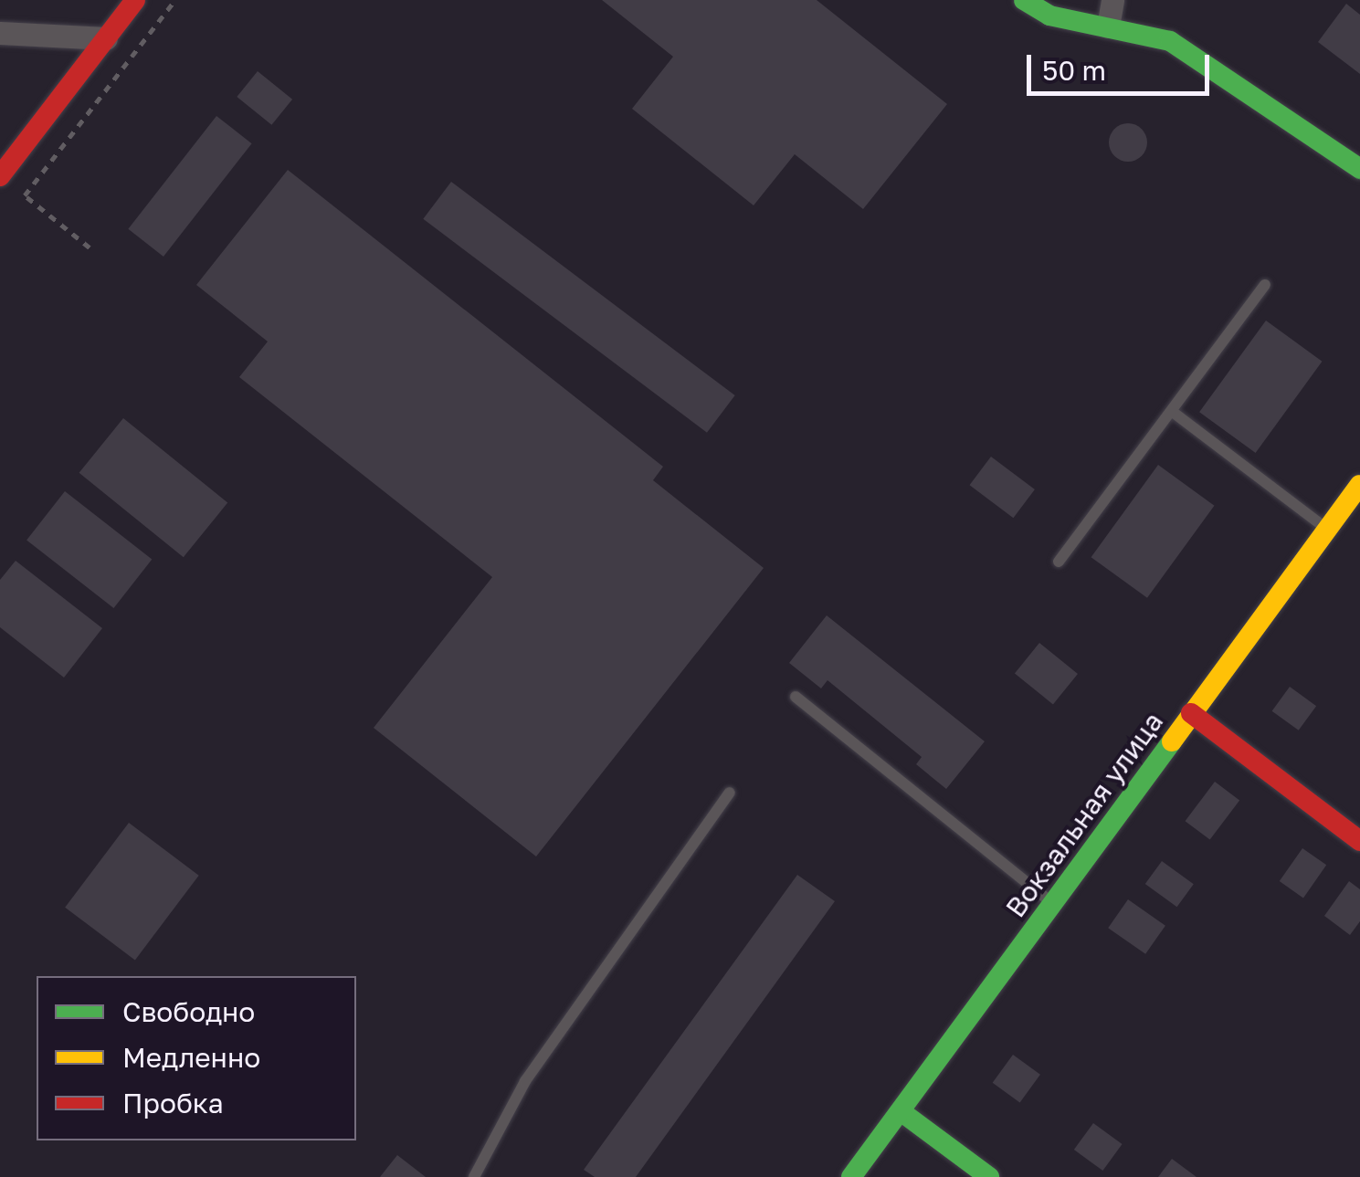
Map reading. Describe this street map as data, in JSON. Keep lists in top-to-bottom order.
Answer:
{
  "streets": {
    "street": ["Вокзальная улица"]
  },
  "legend": ["Свободно", "Медленно", "Пробка"],
  "scale_bar": "50 m"
}
